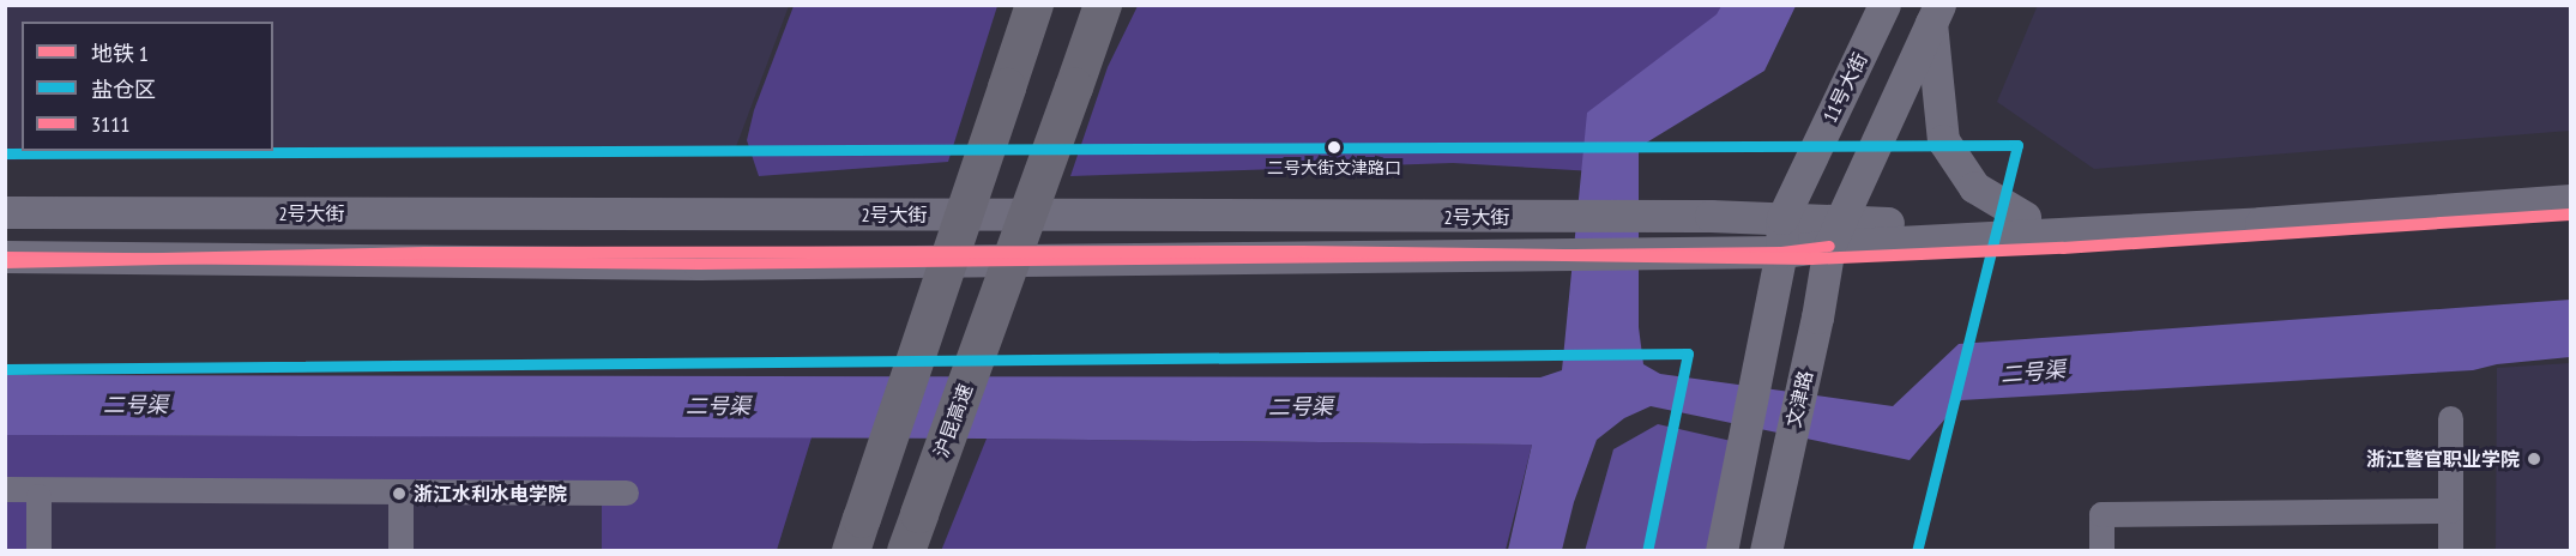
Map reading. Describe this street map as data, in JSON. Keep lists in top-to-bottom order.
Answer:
{
  "streets": {
    "highway": ["沪昆高速"],
    "main road": ["11号大街", "2号大街", "文津路"]
  },
  "crossings": [
    ["11号大街", "2号大街"],
    ["2号大街", "文津路"]
  ],
  "water": ["二号渠"],
  "places": ["二号大街文津路口", "浙江警官职业学院", "浙江水利水电学院"],
  "lines": ["transit line 盐仓区", "metro line 1", "transit line 3111"],
  "legend": ["地铁 1", "盐仓区", "3111"]
}
